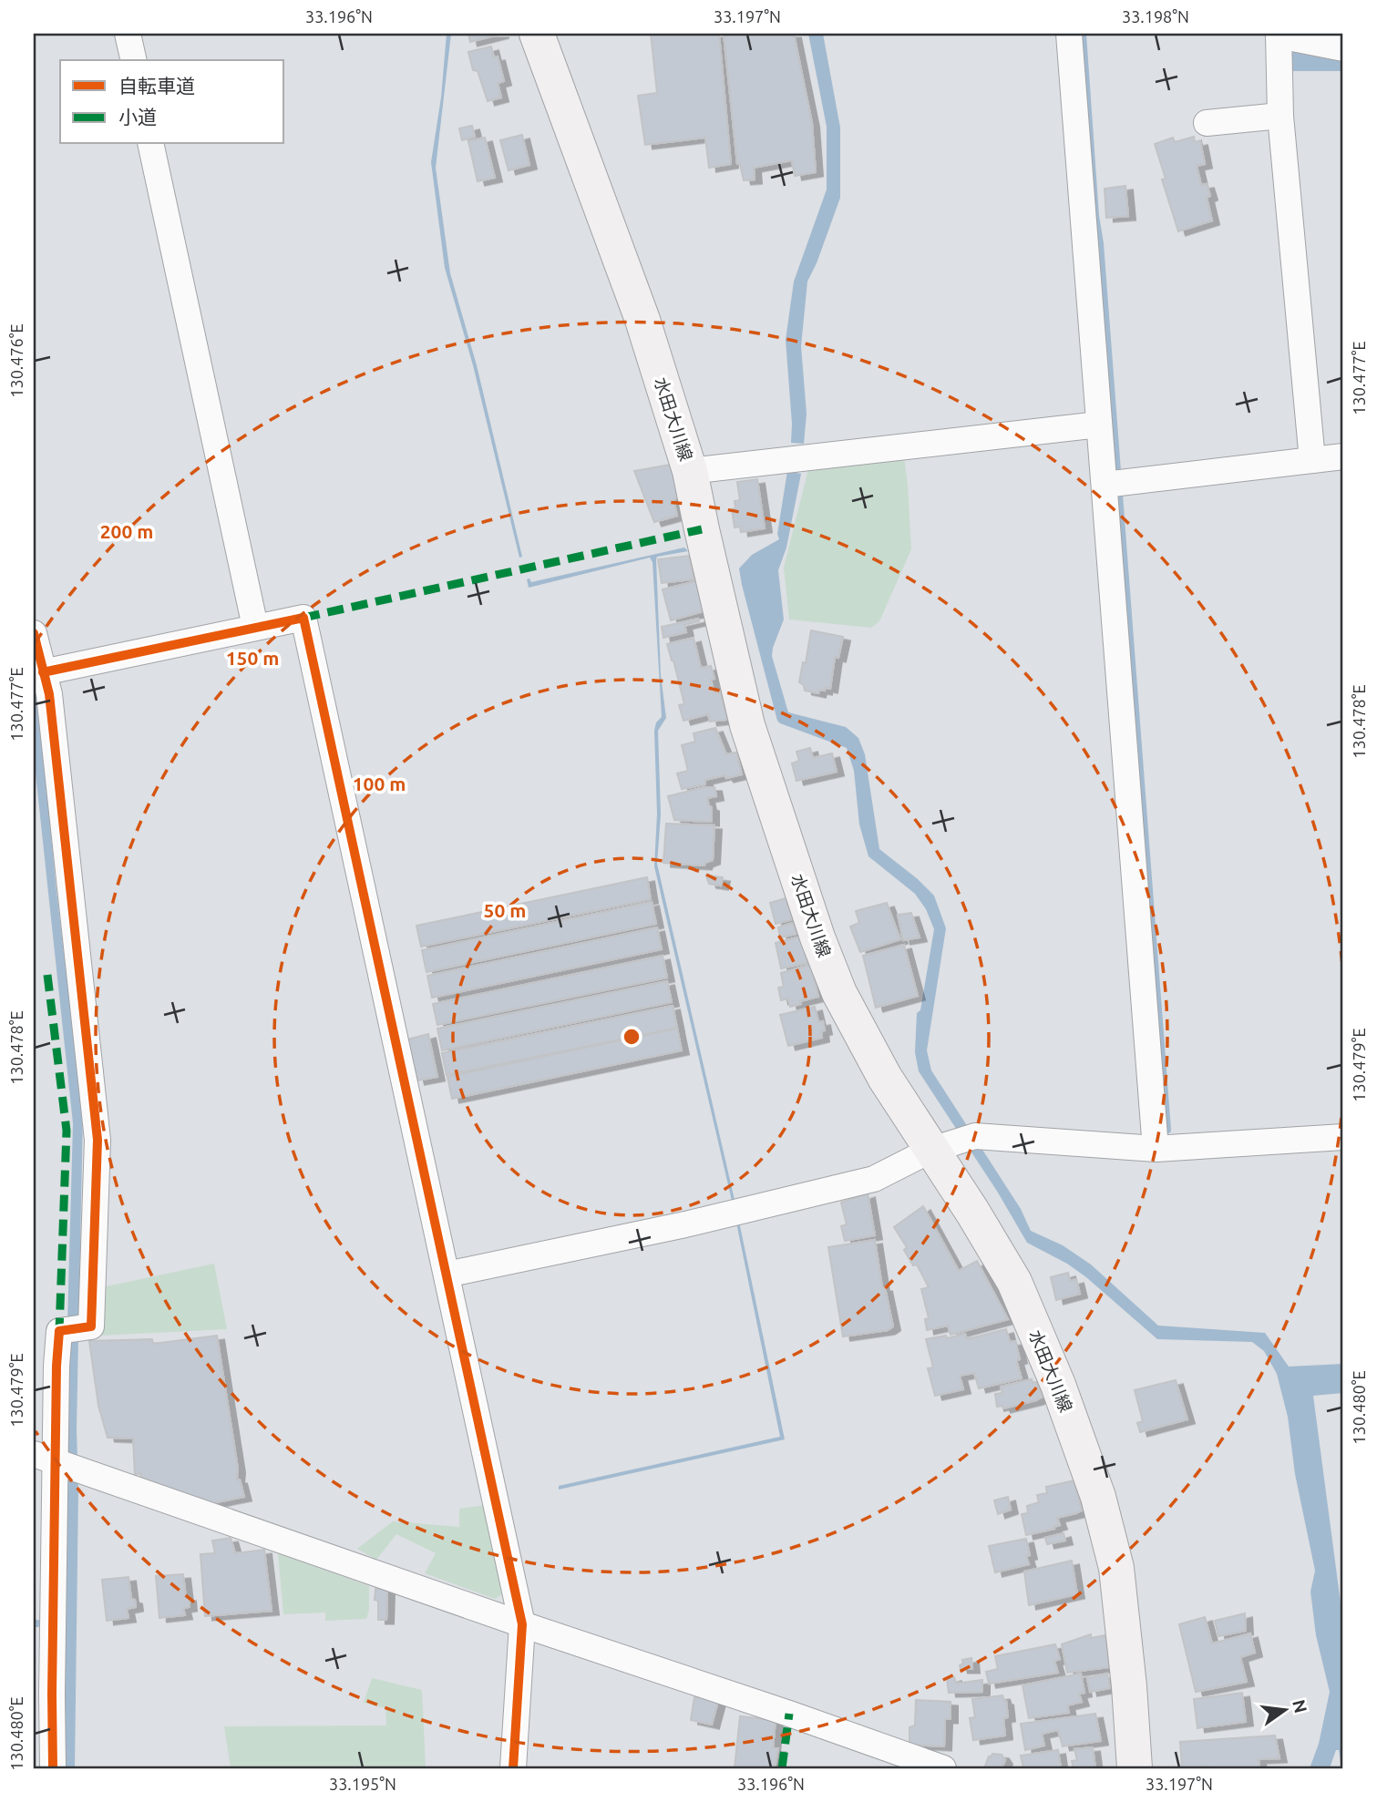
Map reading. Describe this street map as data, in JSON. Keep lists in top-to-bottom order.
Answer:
{
  "streets": {
    "main road": ["水田大川線"]
  },
  "legend": ["自転車道", "小道"],
  "north": "right",
  "coordinates": [
    "33.196°N",
    "33.197°N",
    "33.198°N",
    "130.476°E",
    "130.477°E",
    "130.478°E",
    "130.479°E",
    "130.480°E",
    "33.195°N"
  ],
  "rings": [
    "200 m",
    "150 m",
    "100 m",
    "50 m"
  ]
}
